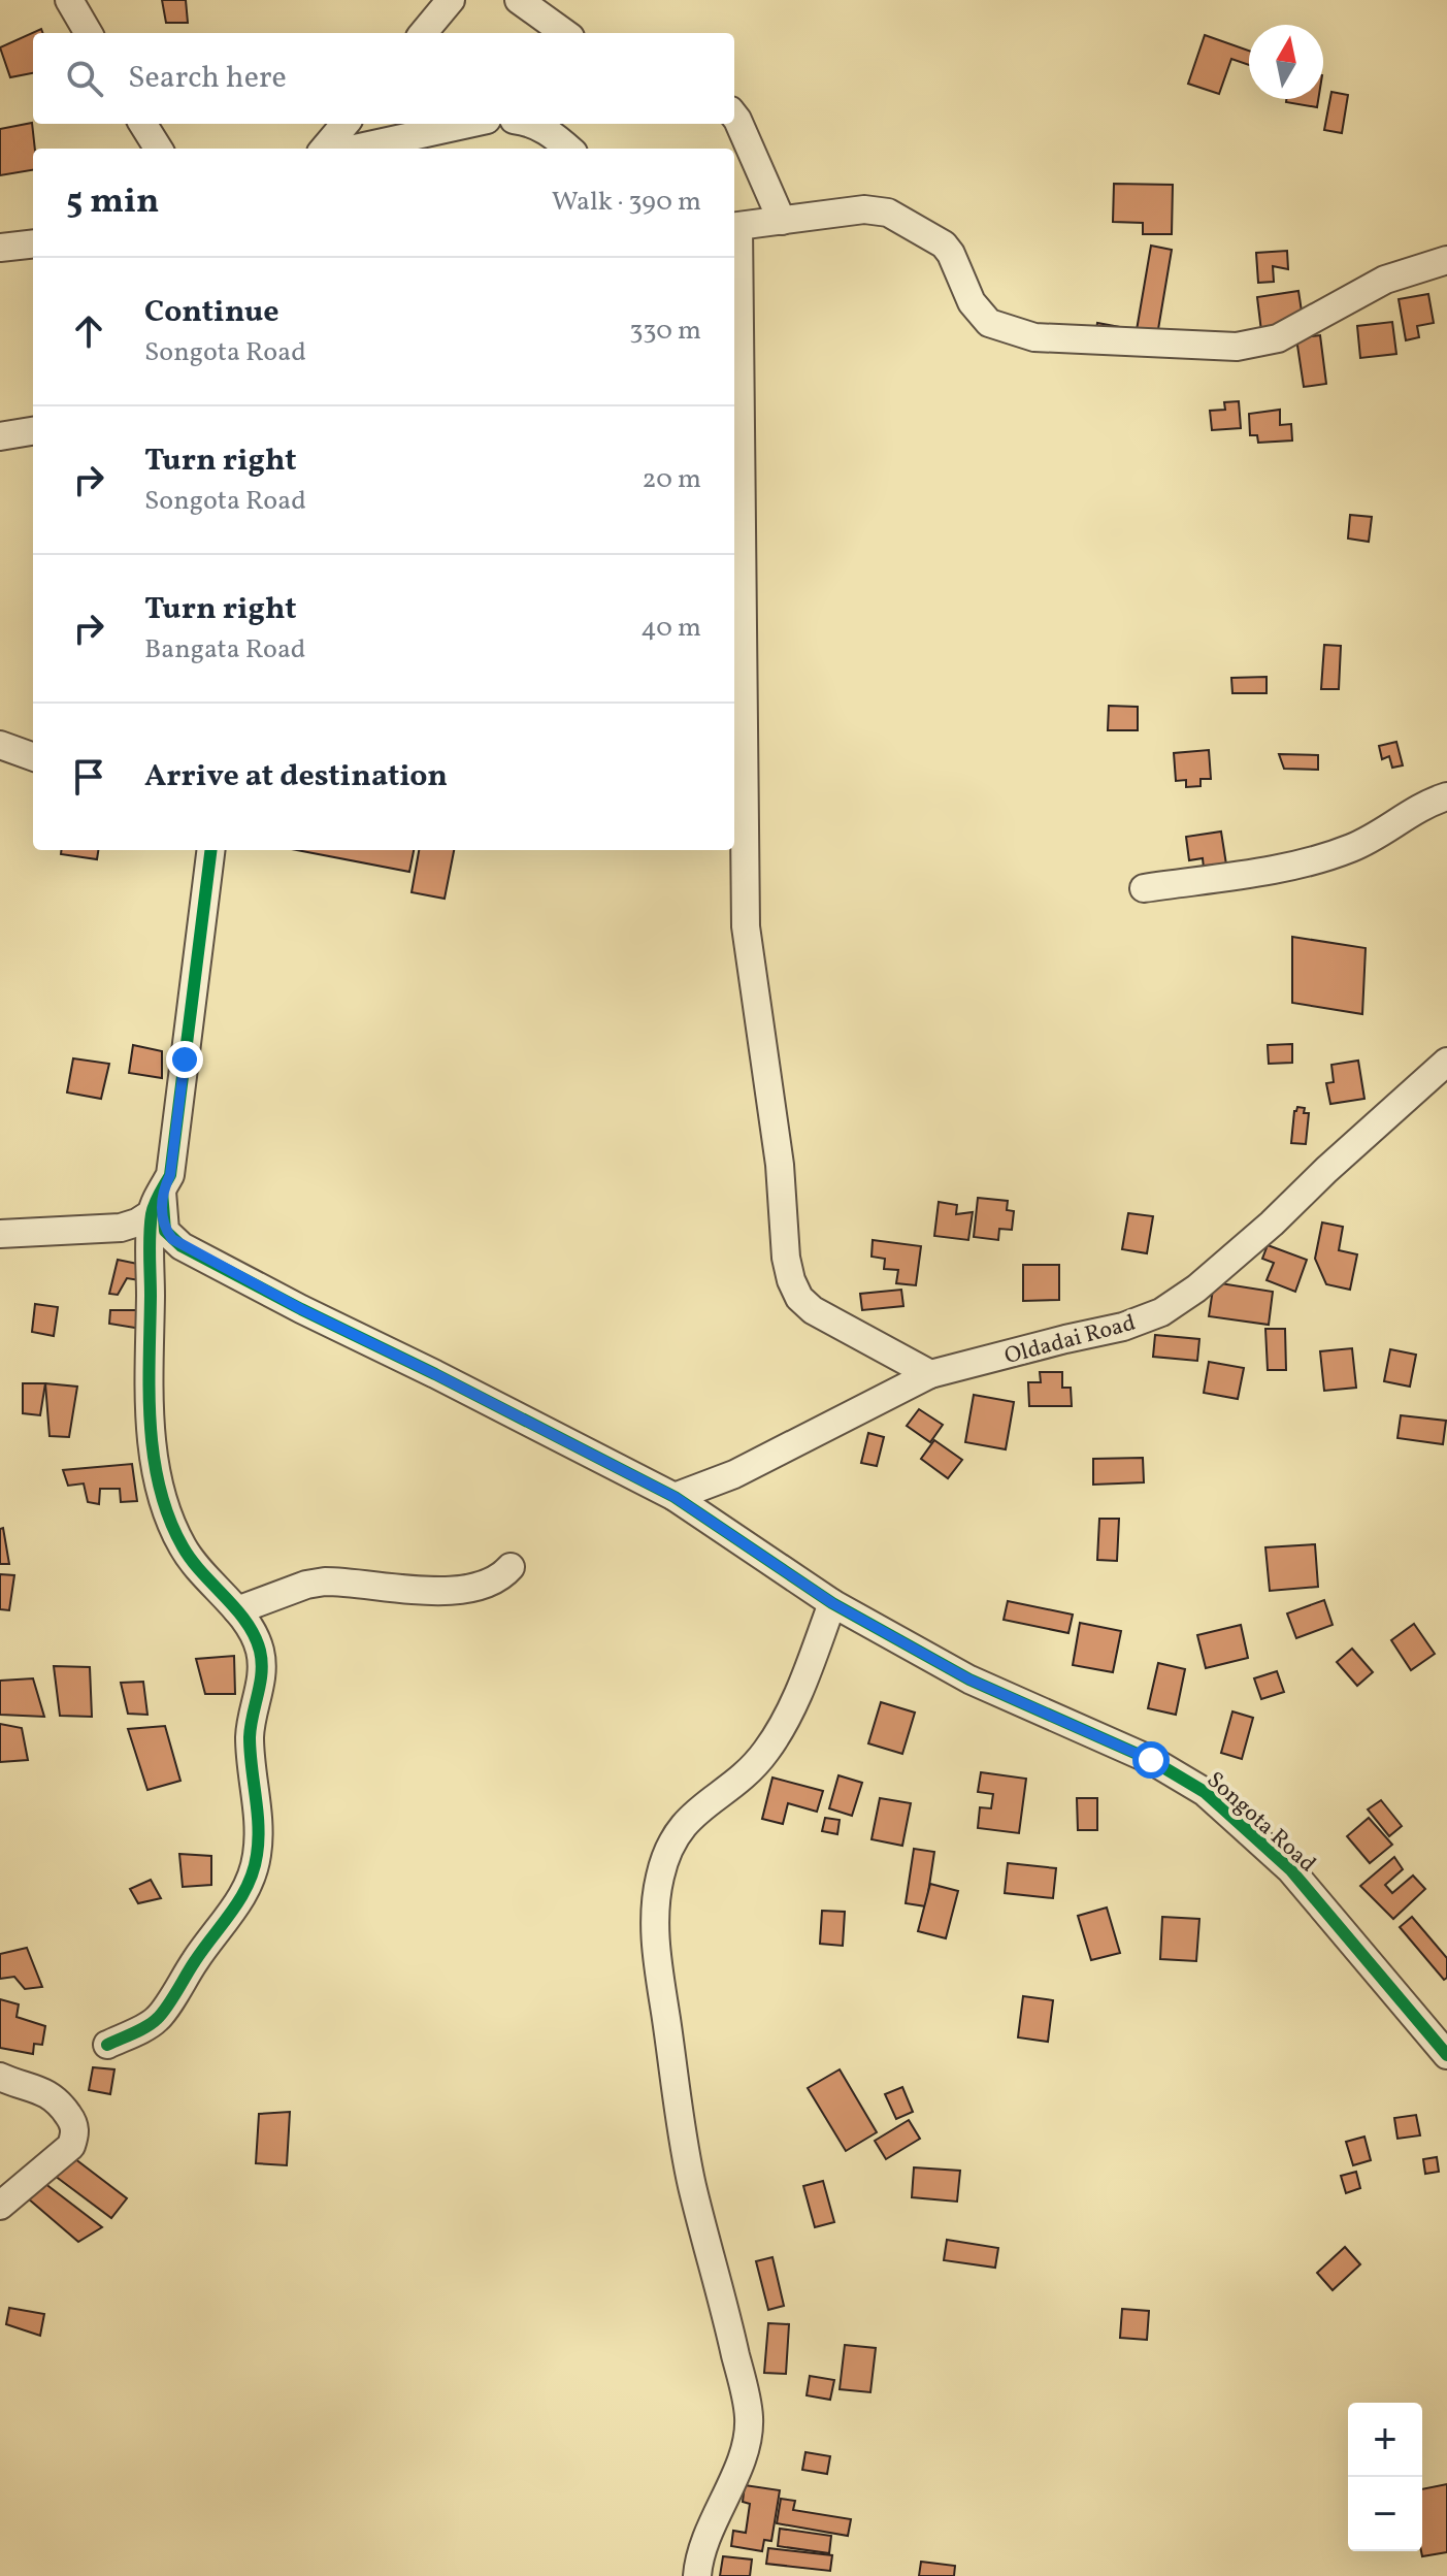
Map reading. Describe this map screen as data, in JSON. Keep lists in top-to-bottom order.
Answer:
{
  "streets": {
    "street": ["Oldadai Road", "Songota Road"]
  },
  "crossings": [
    ["Oldadai Road", "Songota Road"]
  ],
  "north": "top",
  "page": {
    "search": "Search here",
    "heading": ["5 min", "Walk · 390 m"],
    "list": [
      ["Continue", "Songota Road", "330 m"],
      ["Turn right", "Songota Road", "20 m"],
      ["Turn right", "Bangata Road", "40 m"],
      "Arrive at destination"
    ],
    "map_buttons": ["+", "−"]
  }
}
